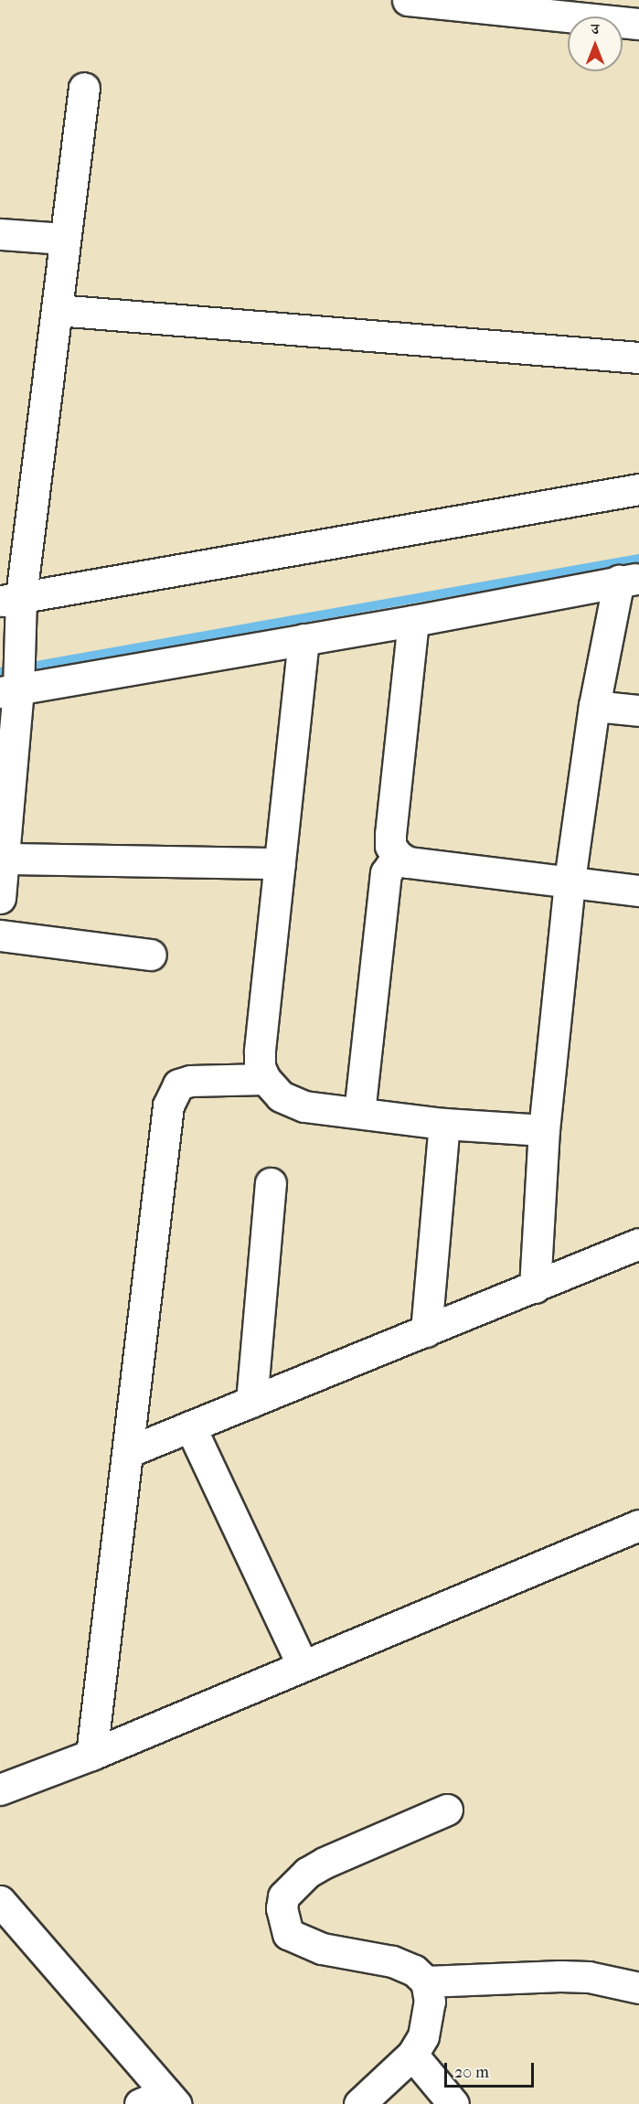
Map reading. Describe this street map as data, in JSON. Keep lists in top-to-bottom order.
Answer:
{
  "scale_bar": "20 m",
  "north": "top"
}
